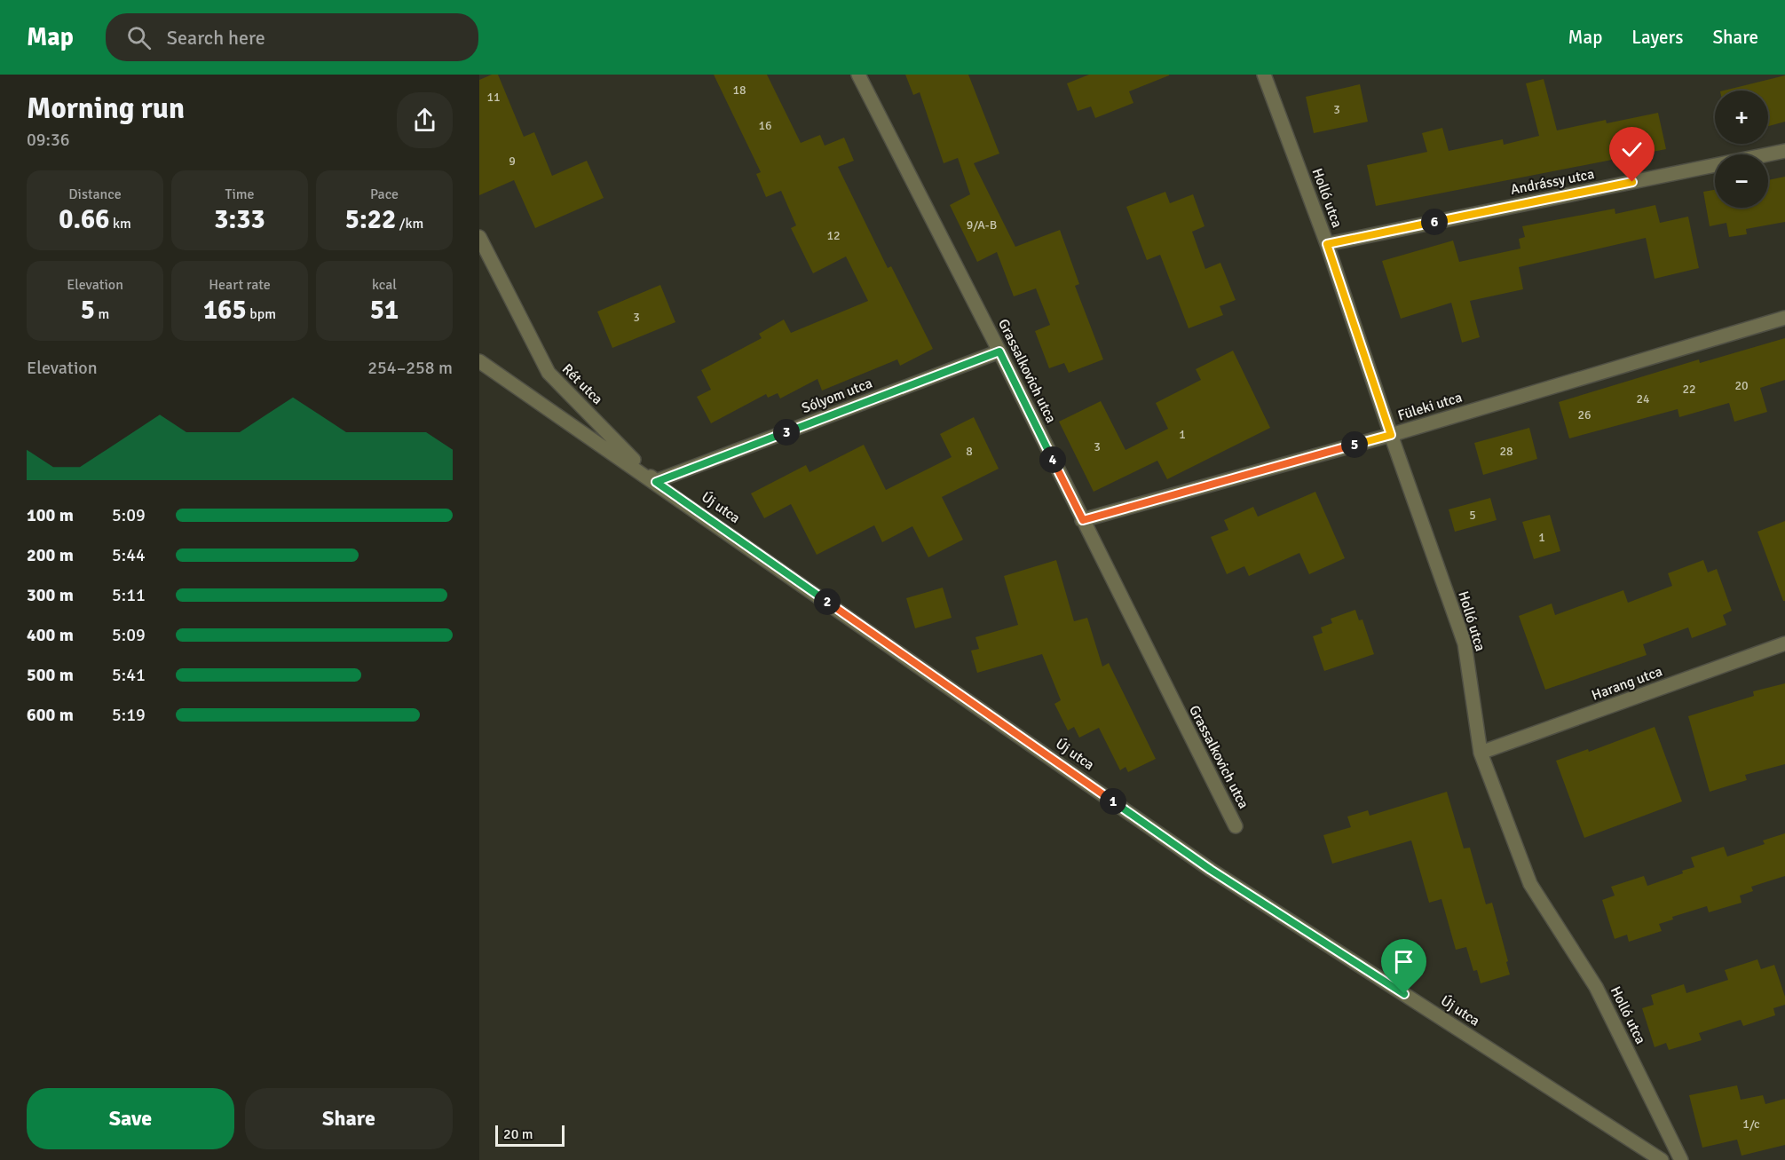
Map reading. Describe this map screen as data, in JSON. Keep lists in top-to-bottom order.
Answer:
{
  "streets": {
    "street": [
      "Andrássy utca",
      "Holló utca",
      "Grassalkovich utca",
      "Rét utca",
      "Sólyom utca",
      "Füleki utca",
      "Új utca",
      "Harang utca"
    ]
  },
  "crossings": [
    ["Andrássy utca", "Holló utca"],
    ["Holló utca", "Füleki utca"],
    ["Holló utca", "Harang utca"],
    ["Grassalkovich utca", "Sólyom utca"],
    ["Grassalkovich utca", "Füleki utca"],
    ["Rét utca", "Sólyom utca"],
    ["Rét utca", "Új utca"],
    ["Sólyom utca", "Új utca"]
  ],
  "house_numbers": [
    "18",
    "11",
    "3",
    "16",
    "9",
    "9/A-B",
    "12",
    "3",
    "20",
    "22",
    "24",
    "26",
    "1",
    "3",
    "8",
    "28",
    "5",
    "1",
    "1/c"
  ],
  "scale_bar": "20 m",
  "page": {
    "header": "Map",
    "search": "Search here",
    "nav": ["Map", "Layers", "Share"],
    "heading": ["Morning run", "09:36"],
    "map_buttons": ["+", "−"],
    "stats": [
      ["Distance", "0.66 km"],
      ["Time", "3:33"],
      ["Pace", "5:22 /km"],
      ["Elevation", "5 m"],
      ["Heart rate", "165 bpm"],
      ["kcal", "51"]
    ],
    "pins": [
      "6",
      "3",
      "5",
      "4",
      "2",
      "1"
    ],
    "chart": ["Elevation", "254–258 m"],
    "list": [
      {
        "name": "100 m",
        "note": "5:09"
      },
      {
        "name": "200 m",
        "note": "5:44"
      },
      {
        "name": "300 m",
        "note": "5:11"
      },
      {
        "name": "400 m",
        "note": "5:09"
      },
      {
        "name": "500 m",
        "note": "5:41"
      },
      {
        "name": "600 m",
        "note": "5:19"
      }
    ],
    "buttons": ["Save", "Share"],
    "scale": "20 m"
  }
}
